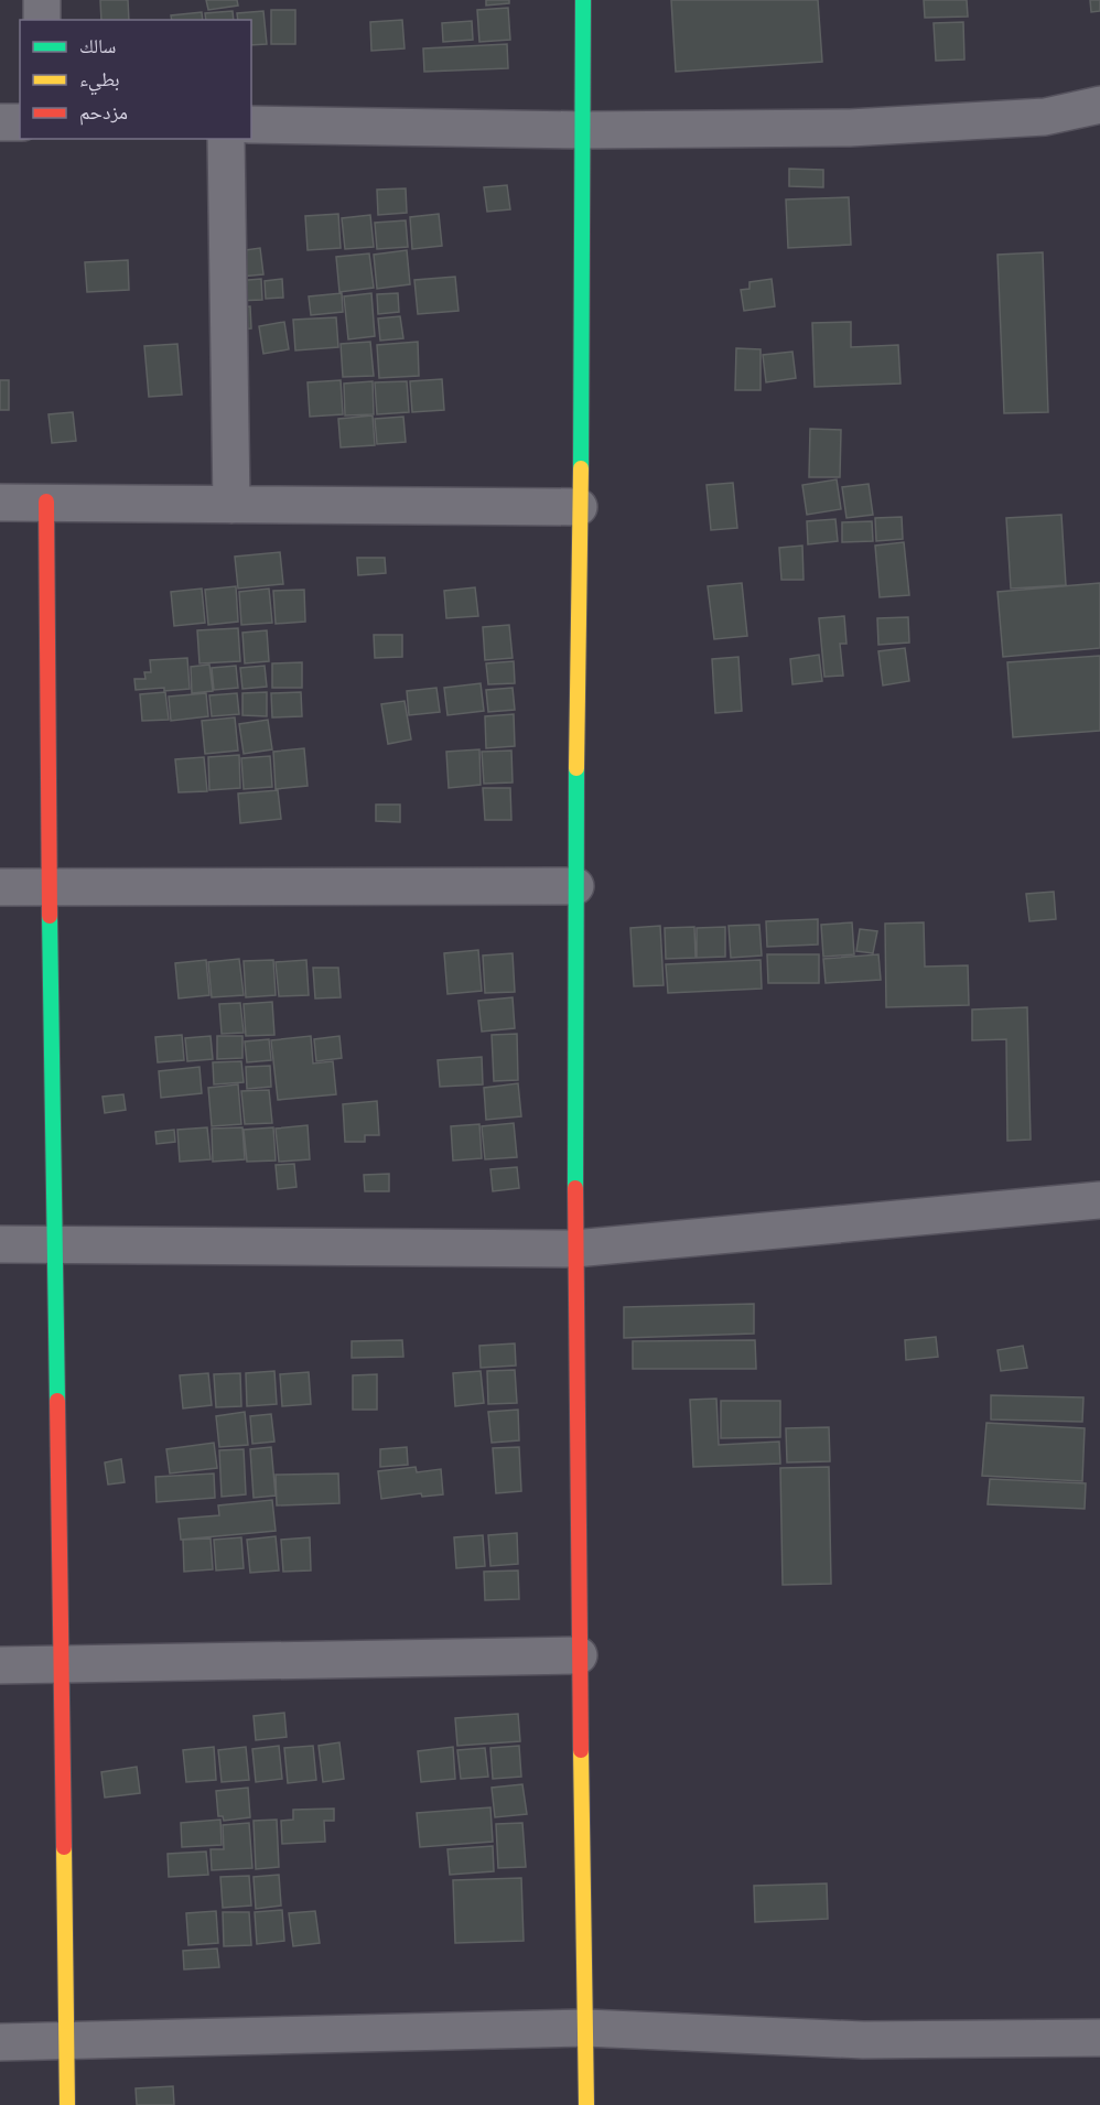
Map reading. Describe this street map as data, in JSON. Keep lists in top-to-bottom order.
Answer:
{
  "legend": ["سالك", "بطيء", "مزدحم"]
}
